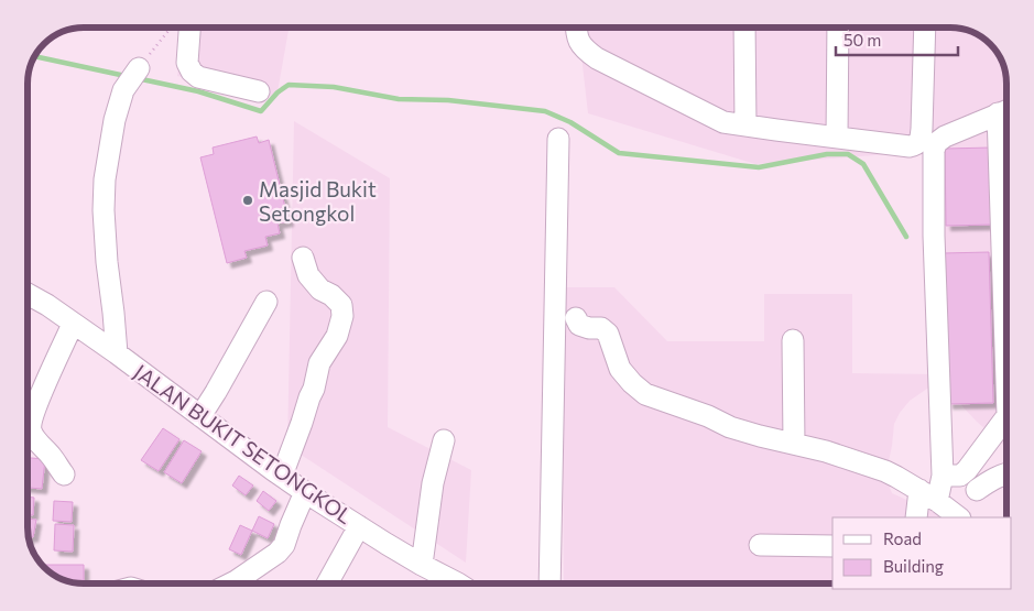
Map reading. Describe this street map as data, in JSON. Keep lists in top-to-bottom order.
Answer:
{
  "streets": {
    "street": ["JALAN BUKIT SETONGKOL"]
  },
  "places": ["Masjid Bukit Setongkol"],
  "legend": ["Road", "Building"],
  "scale_bar": "50 m"
}
